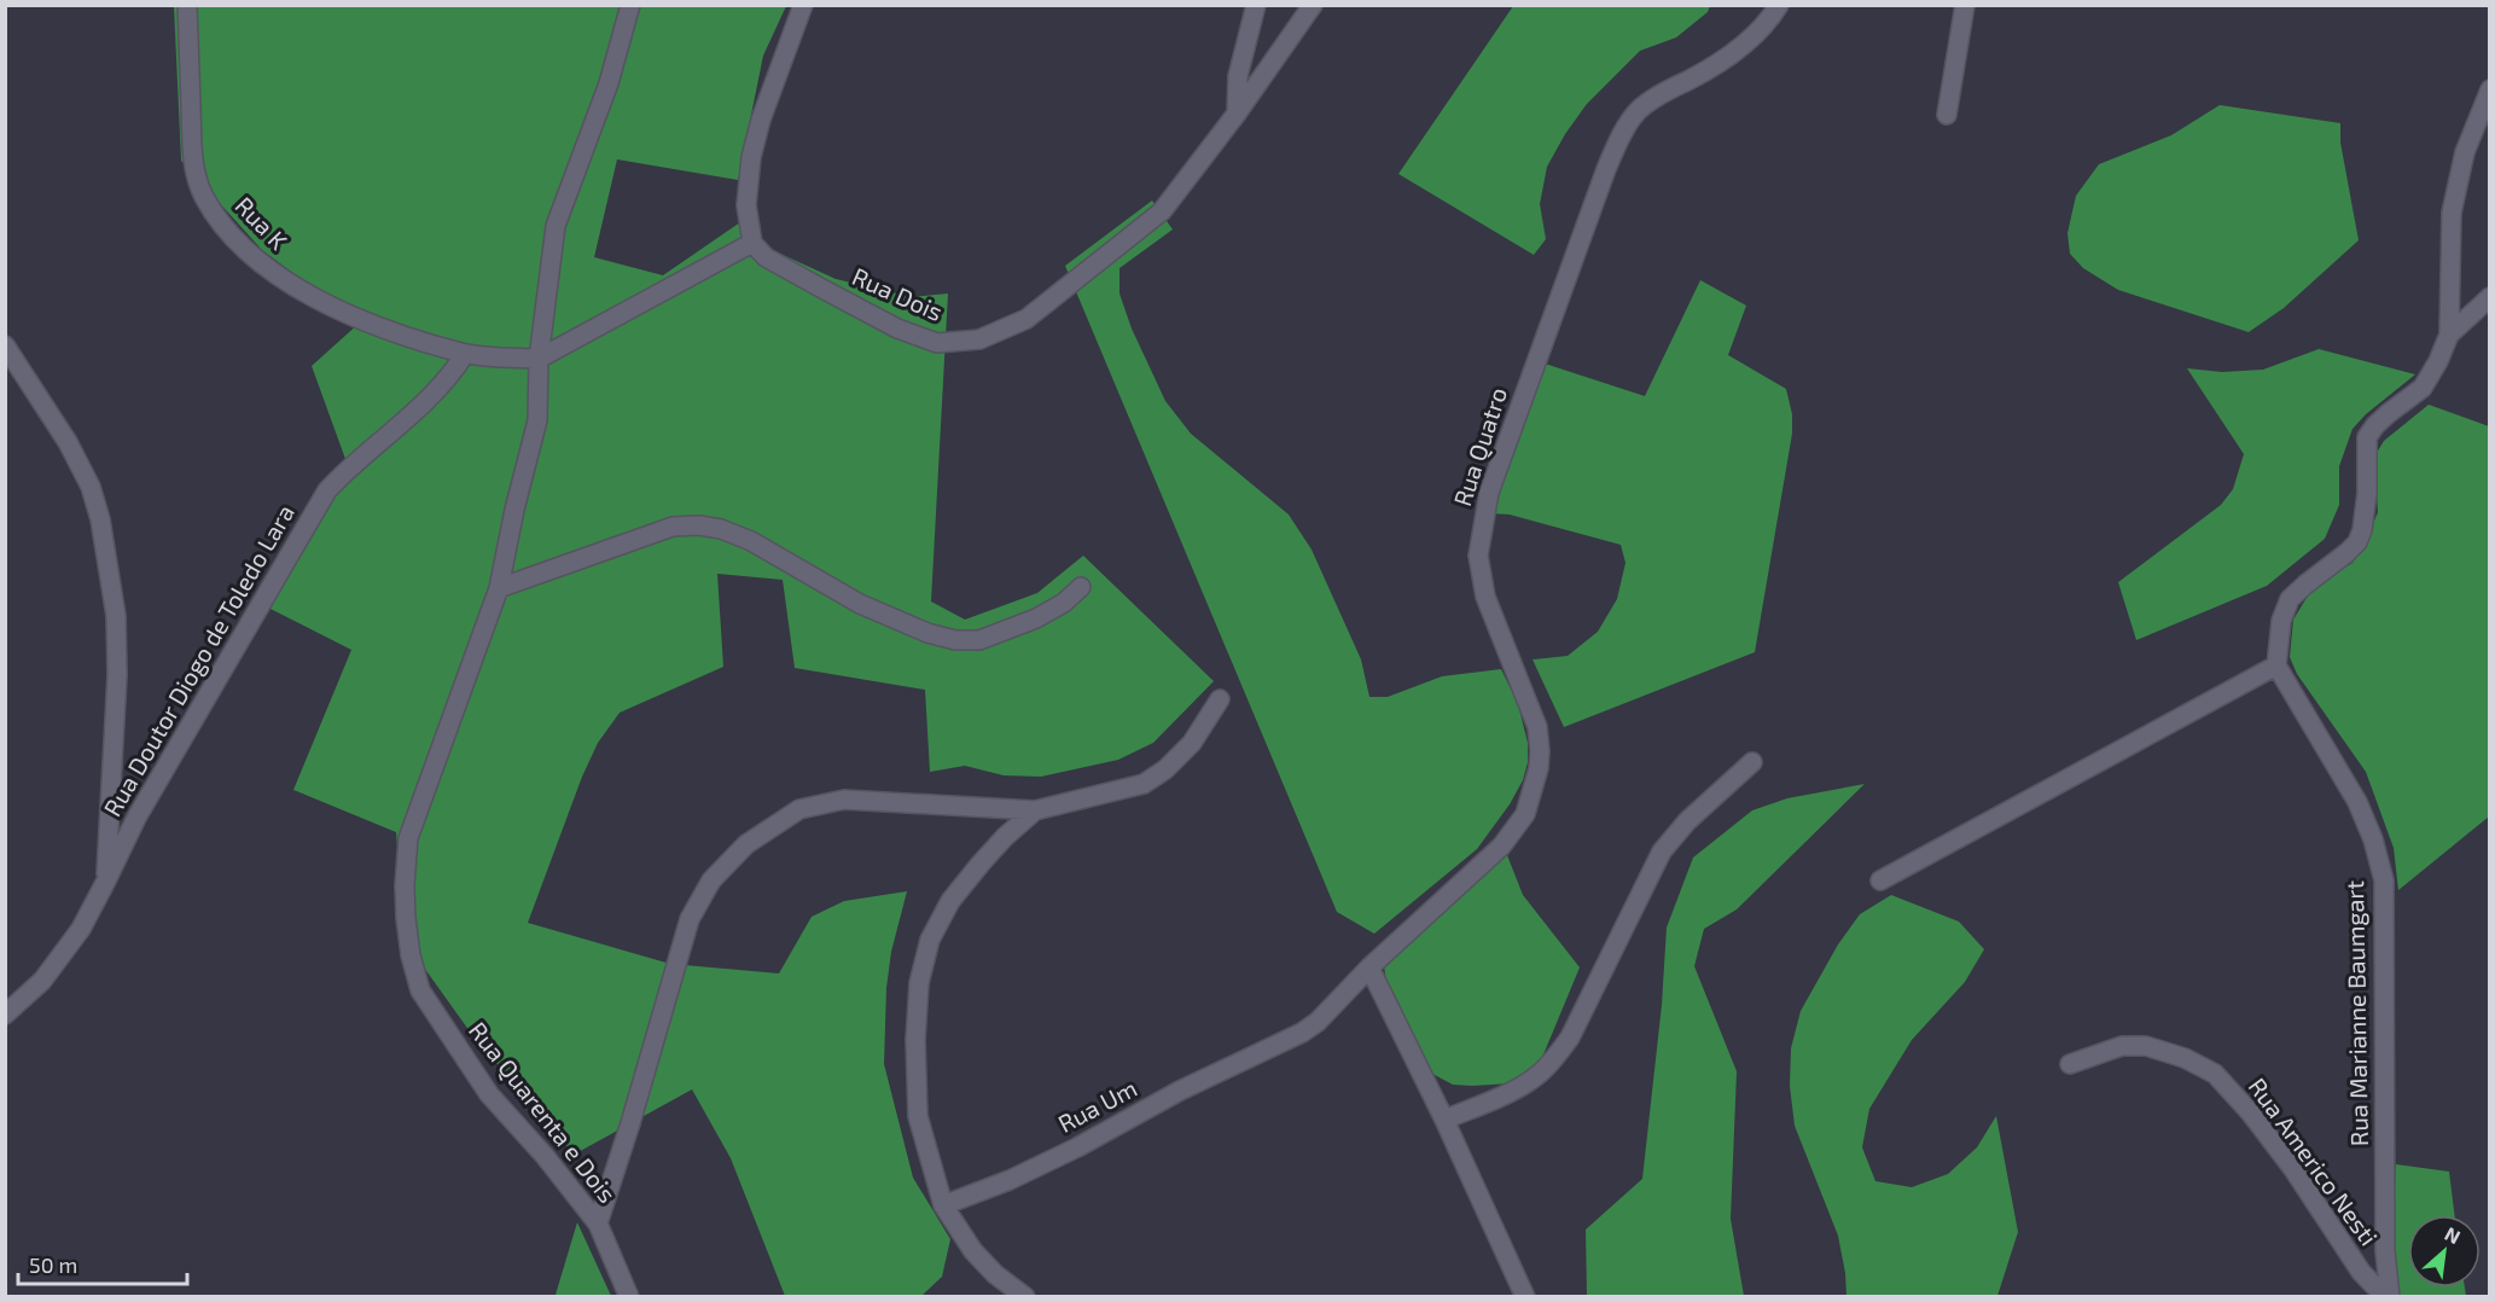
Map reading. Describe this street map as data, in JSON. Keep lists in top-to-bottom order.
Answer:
{
  "streets": {
    "street": [
      "Rua K",
      "Rua Dois",
      "Rua Quatro",
      "Rua Doutor Diogo de Toledo Lara",
      "Rua Marianne Baumgart",
      "Rua Um",
      "Rua Quarenta e Dois",
      "Rua Americo Nesti"
    ]
  },
  "crossings": [
    ["Rua K", "Rua Doutor Diogo de Toledo Lara"],
    ["Rua K", "Rua Quarenta e Dois"],
    ["Rua Quatro", "Rua Um"],
    ["Rua Marianne Baumgart", "Rua Americo Nesti"]
  ],
  "scale_bar": "50 m",
  "north": "top right"
}
